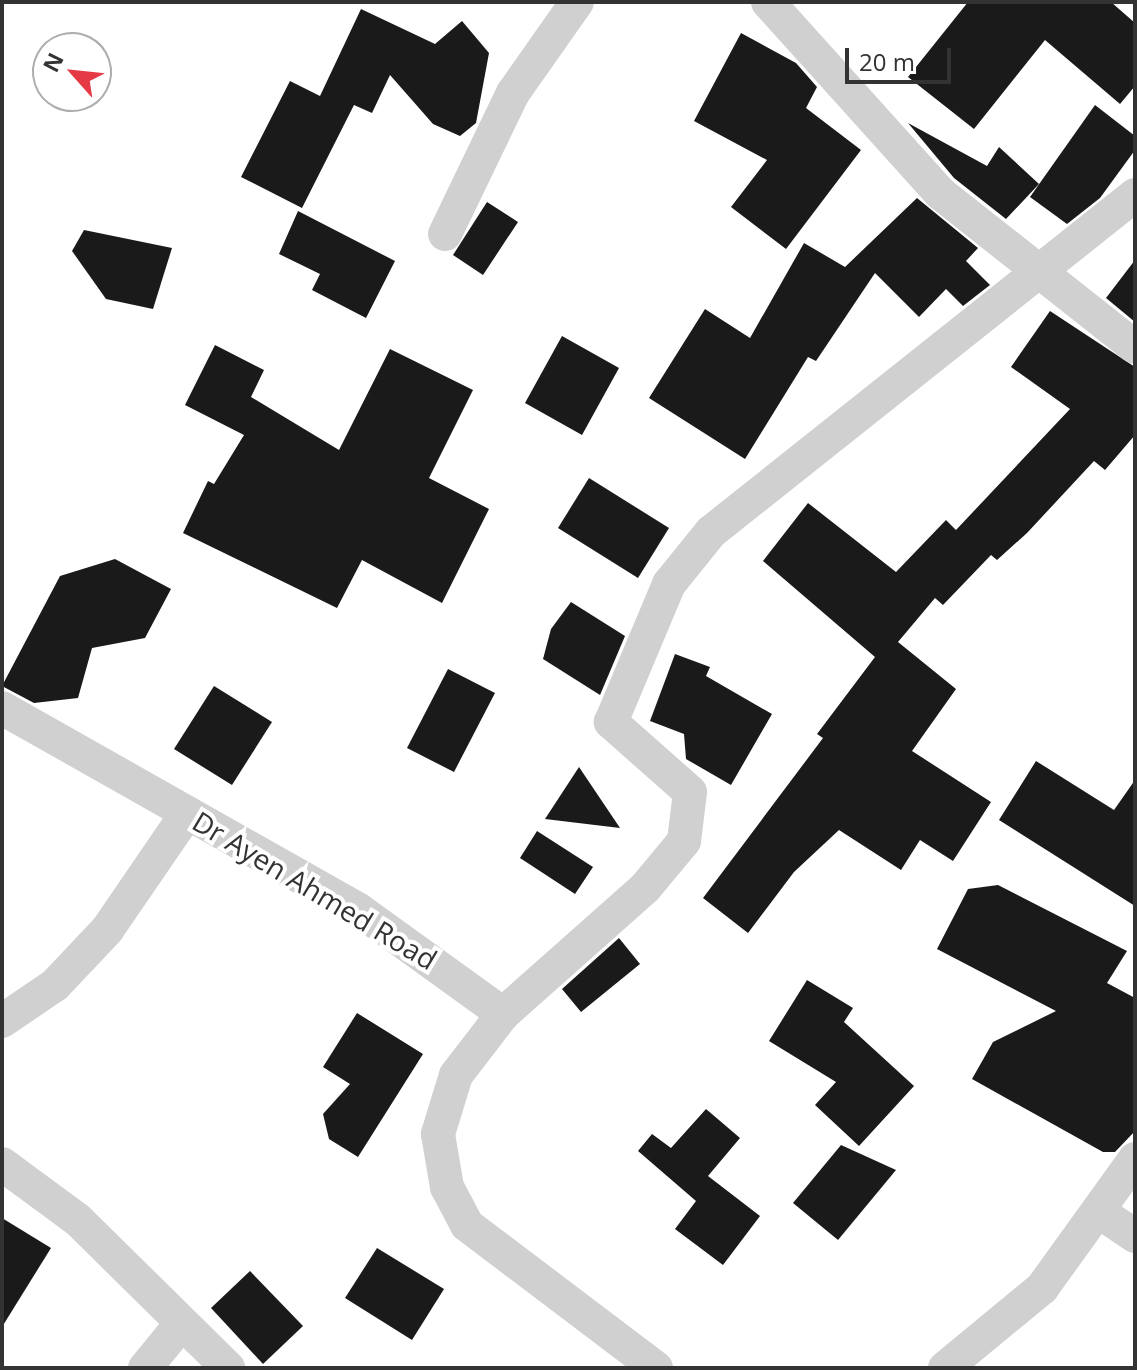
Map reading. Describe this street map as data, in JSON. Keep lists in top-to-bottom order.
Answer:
{
  "streets": {
    "street": ["Dr Ayen Ahmed Road"]
  },
  "scale_bar": "20 m",
  "north": "top left"
}
